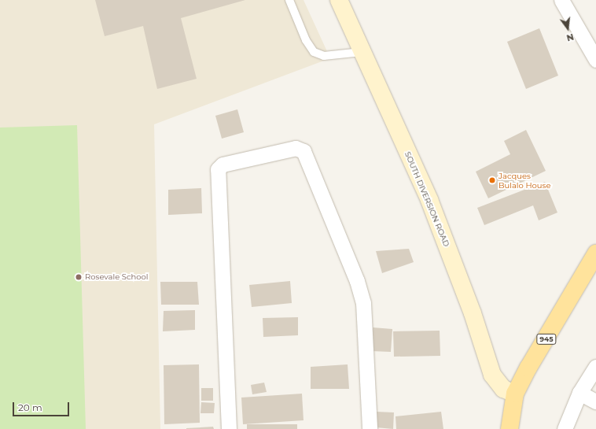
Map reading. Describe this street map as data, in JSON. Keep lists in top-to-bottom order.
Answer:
{
  "streets": {
    "main road": ["SOUTH DIVERSION ROAD", "945"]
  },
  "crossings": [
    ["SOUTH DIVERSION ROAD", "945"]
  ],
  "places": ["Jacques Bulalo House", "Rosevale School"],
  "scale_bar": "20 m",
  "north": "bottom"
}
